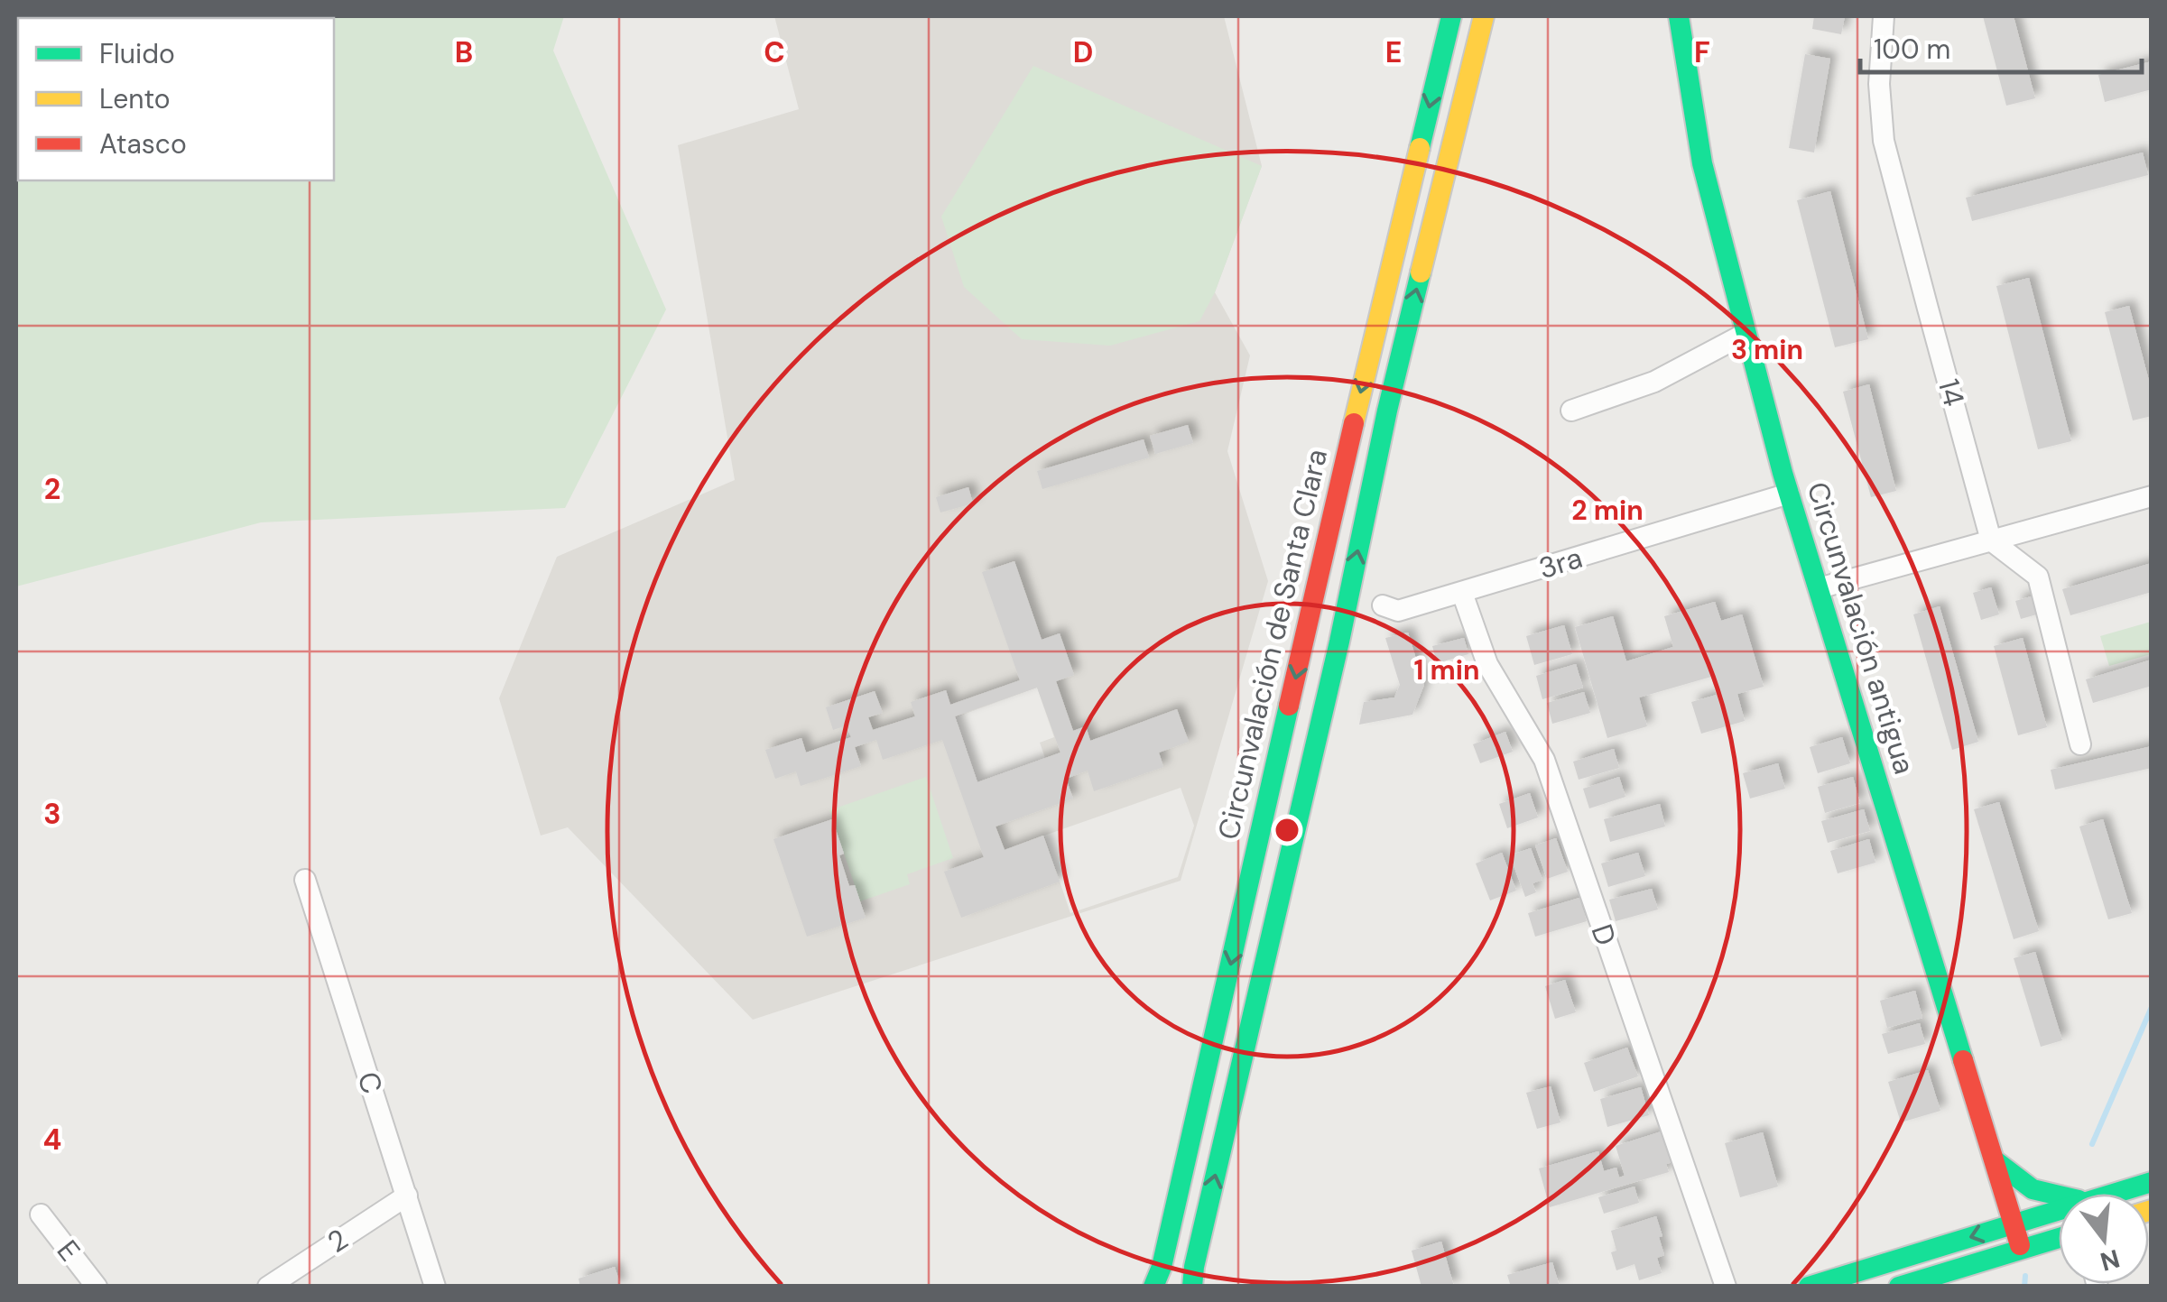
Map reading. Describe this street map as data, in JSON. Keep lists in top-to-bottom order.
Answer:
{
  "streets": {
    "main road": ["Circunvalación antigua", "Circunvalación de Santa Clara"],
    "street": [
      "14",
      "3ra",
      "D",
      "C",
      "2",
      "E"
    ]
  },
  "crossings": [
    ["3ra", "Circunvalación antigua"],
    ["3ra", "D"],
    ["C", "2"]
  ],
  "legend": ["Fluido", "Lento", "Atasco"],
  "scale_bar": "100 m",
  "north": "bottom",
  "grid": {
    "columns": [
      "B",
      "C",
      "D",
      "E",
      "F"
    ],
    "rows": ["2", "3", "4"]
  },
  "rings": ["3 min", "2 min", "1 min"]
}
